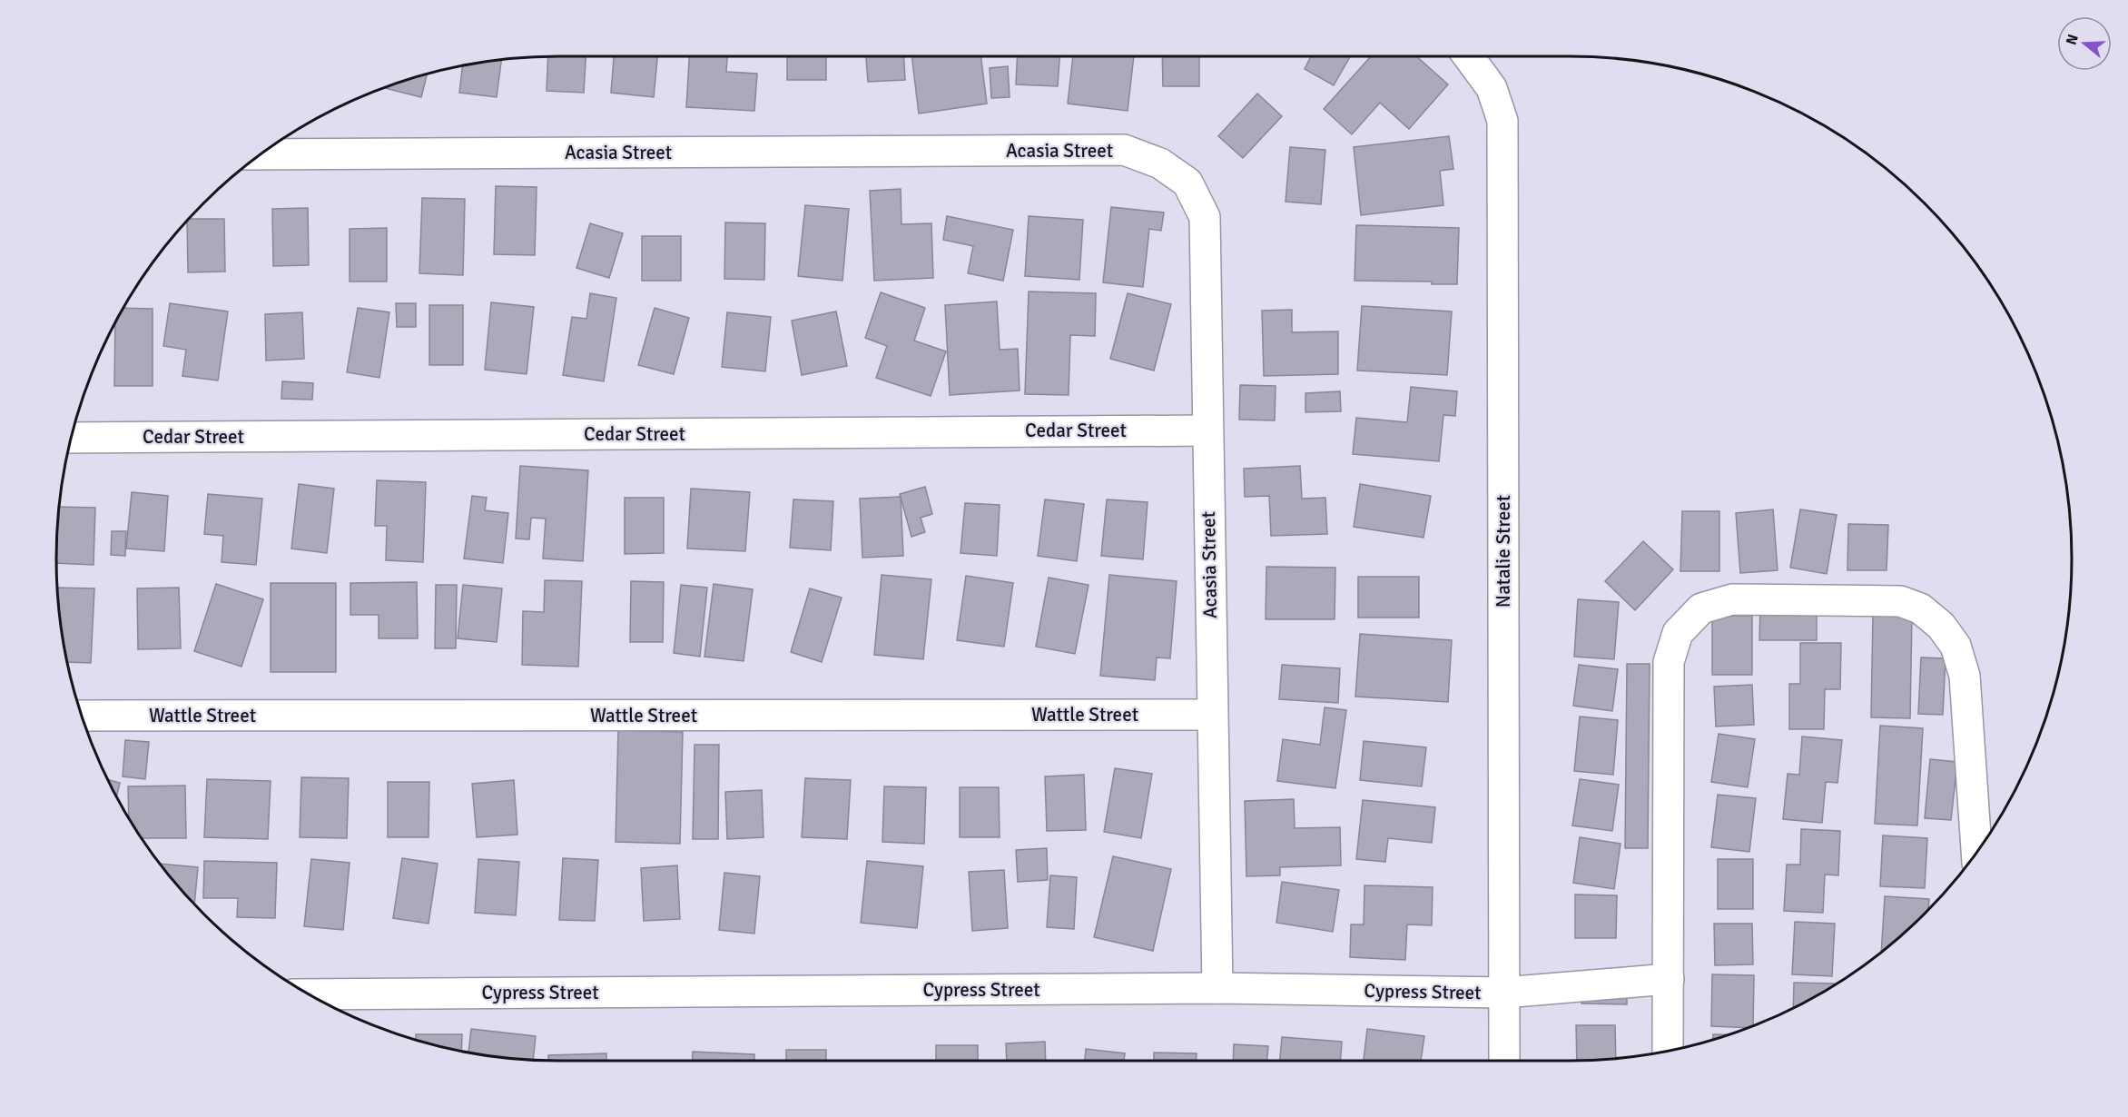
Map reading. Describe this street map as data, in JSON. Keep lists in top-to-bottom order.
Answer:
{
  "streets": {
    "street": [
      "Acasia Street",
      "Cedar Street",
      "Natalie Street",
      "Wattle Street",
      "Cypress Street"
    ]
  },
  "crossings": [
    ["Acasia Street", "Cedar Street"],
    ["Acasia Street", "Wattle Street"],
    ["Acasia Street", "Cypress Street"],
    ["Natalie Street", "Cypress Street"]
  ],
  "north": "left"
}
